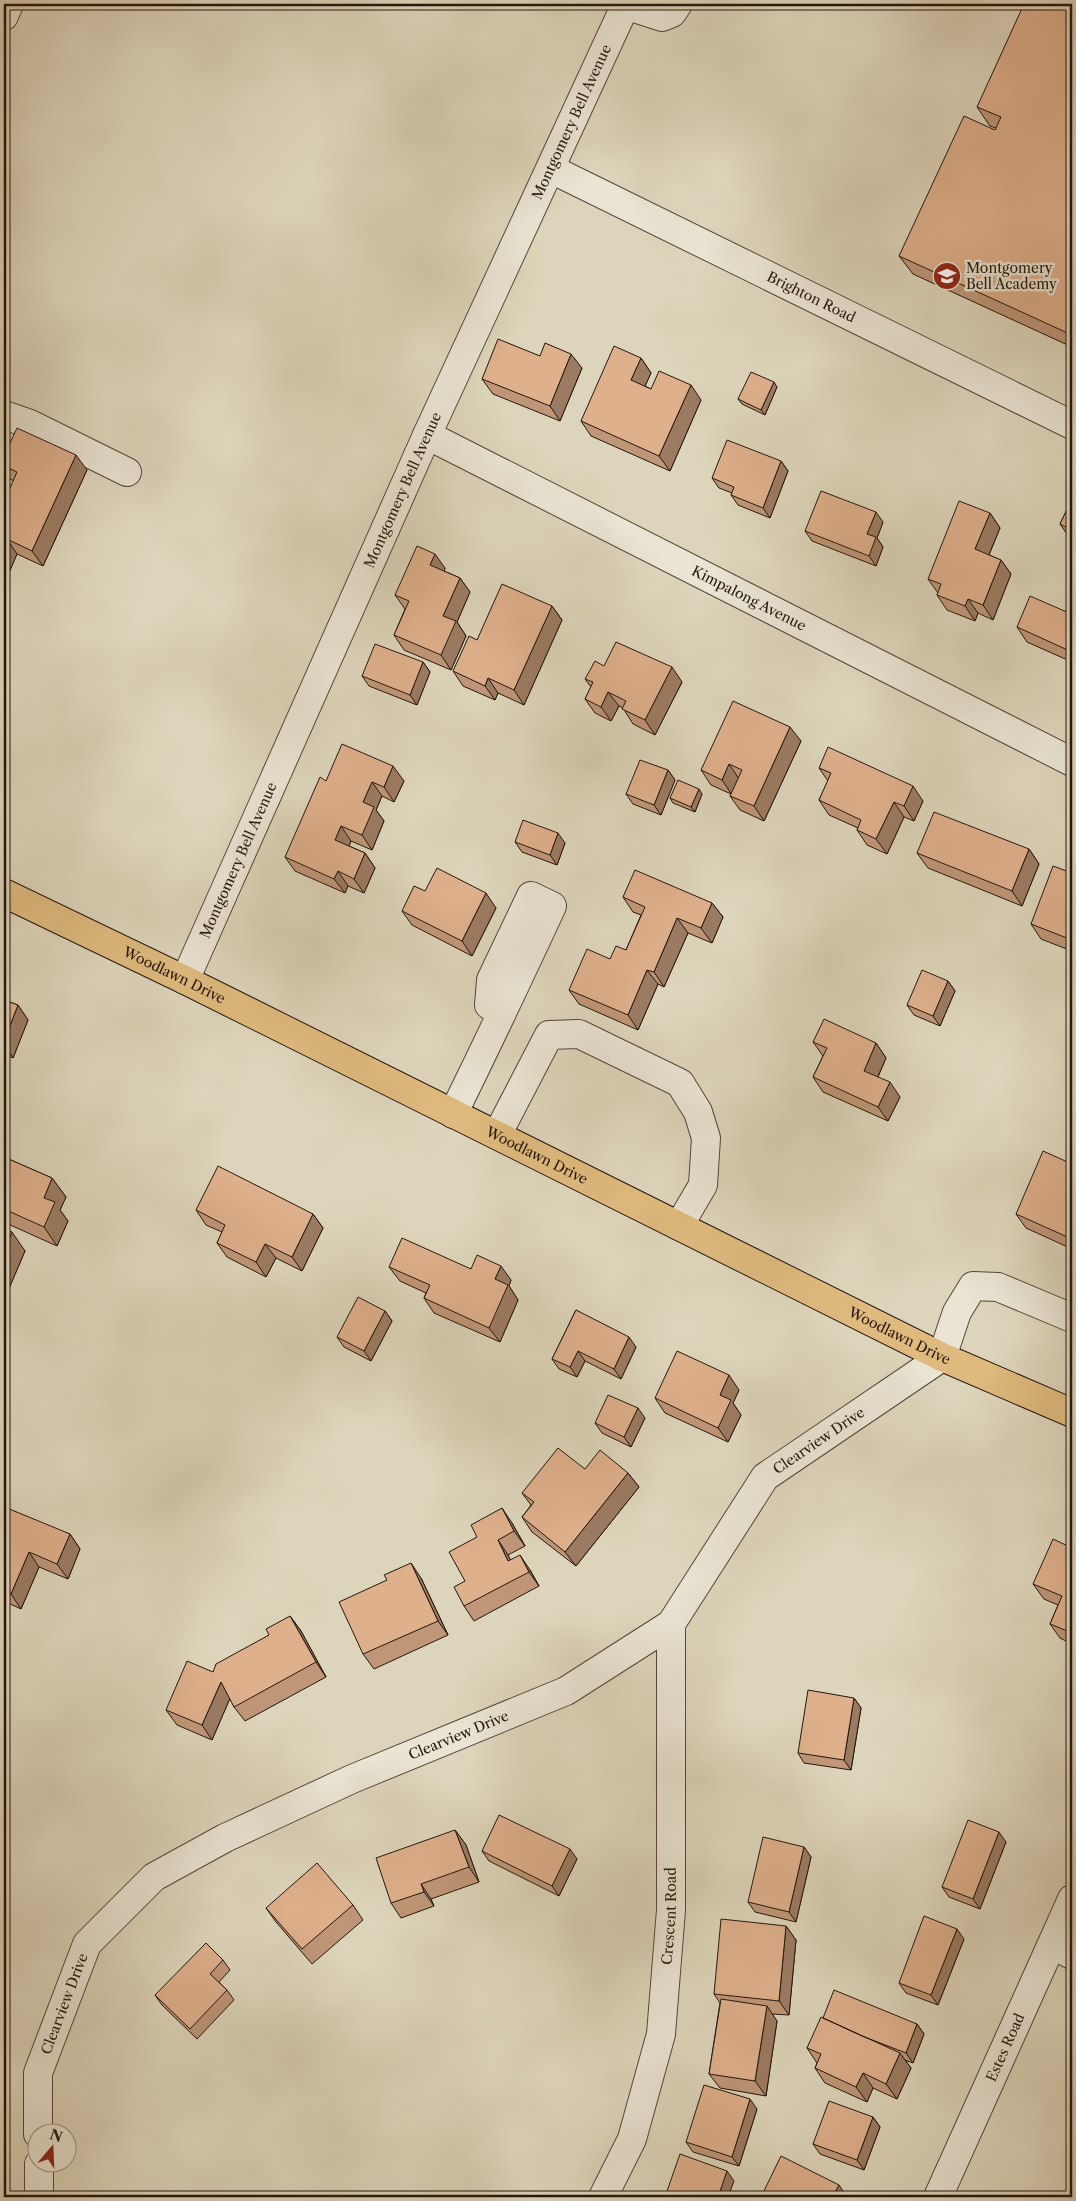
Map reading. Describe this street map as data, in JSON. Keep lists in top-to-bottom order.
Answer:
{
  "streets": {
    "main road": ["Woodlawn Drive"],
    "street": [
      "Montgomery Bell Avenue",
      "Brighton Road",
      "Kimpalong Avenue",
      "Clearview Drive",
      "Crescent Road",
      "Estes Road"
    ]
  },
  "crossings": [
    ["Montgomery Bell Avenue", "Brighton Road"],
    ["Montgomery Bell Avenue", "Kimpalong Avenue"],
    ["Montgomery Bell Avenue", "Woodlawn Drive"],
    ["Woodlawn Drive", "Clearview Drive"],
    ["Clearview Drive", "Crescent Road"]
  ],
  "places": {
    "school or university": ["Montgomery Bell Academy"]
  },
  "north": "top"
}
